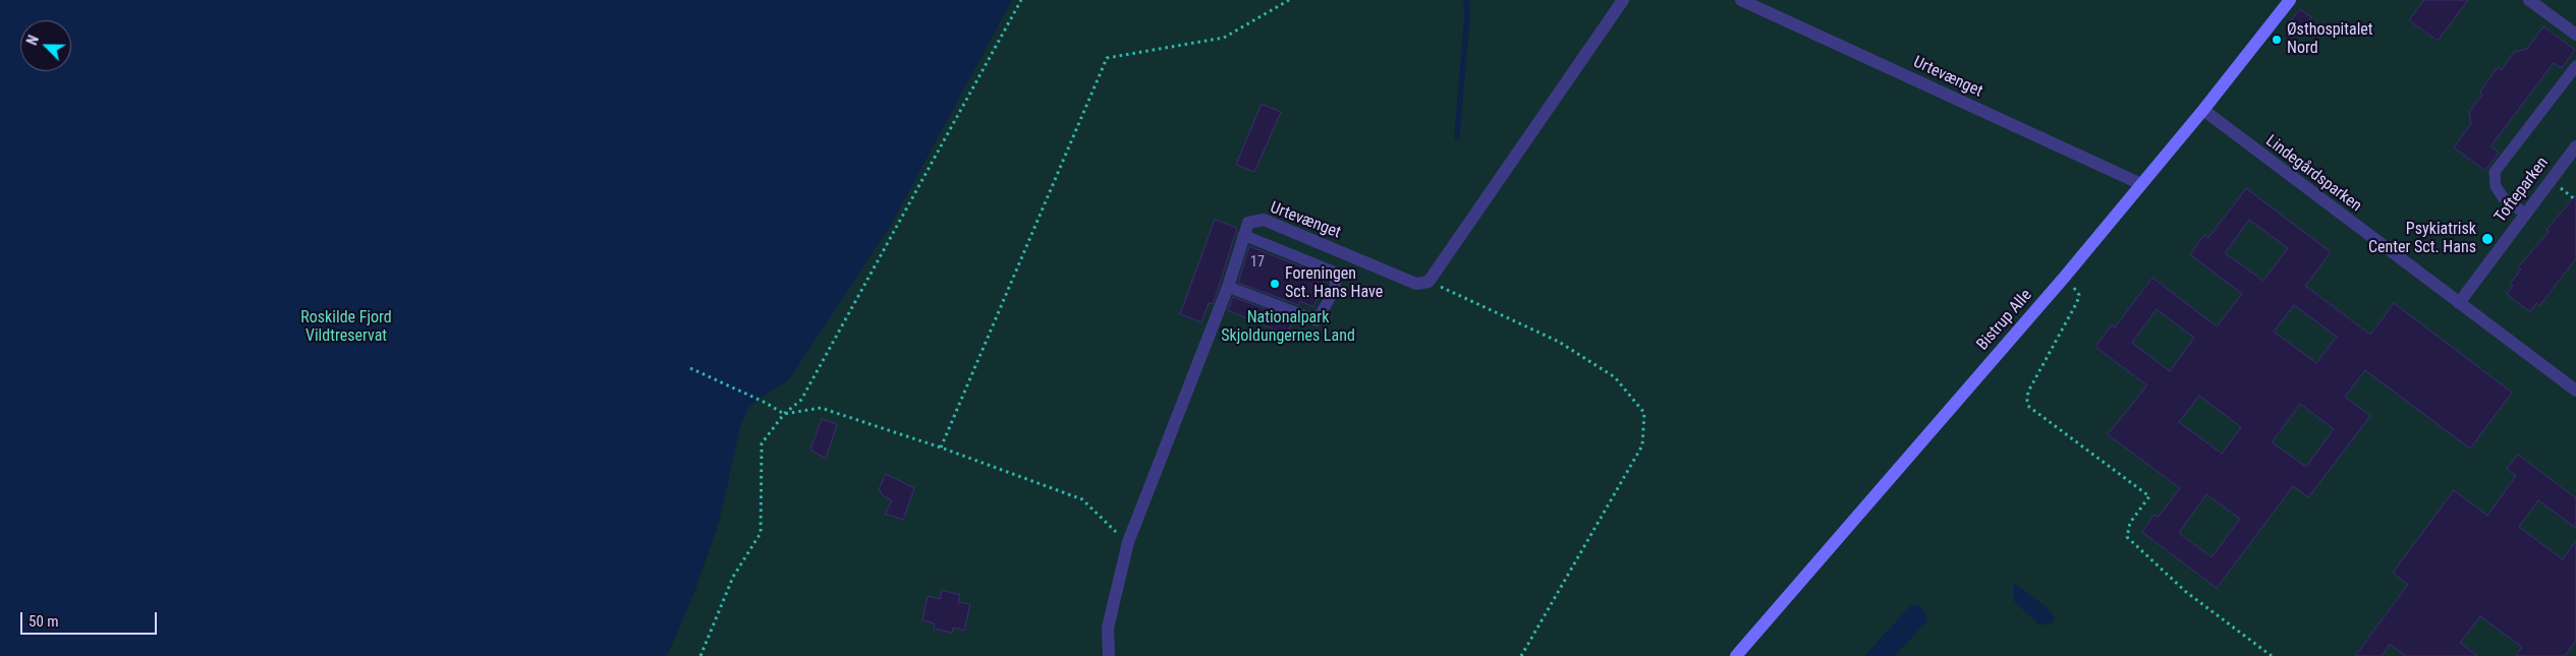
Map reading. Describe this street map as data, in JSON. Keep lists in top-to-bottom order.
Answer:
{
  "streets": {
    "street": [
      "Urtevænget",
      "Lindegårdsparken",
      "Tofteparken",
      "Bistrup Alle"
    ]
  },
  "crossings": [
    ["Urtevænget", "Bistrup Alle"],
    ["Lindegårdsparken", "Tofteparken"],
    ["Lindegårdsparken", "Bistrup Alle"]
  ],
  "parks": ["Roskilde Fjord Vildtreservat", "Nationalpark Skjoldungernes Land"],
  "places": ["Østhospitalet Nord", "Psykiatrisk Center Sct. Hans", "Foreningen Sct. Hans Have"],
  "house_numbers": ["17"],
  "scale_bar": "50 m",
  "north": "top left"
}
